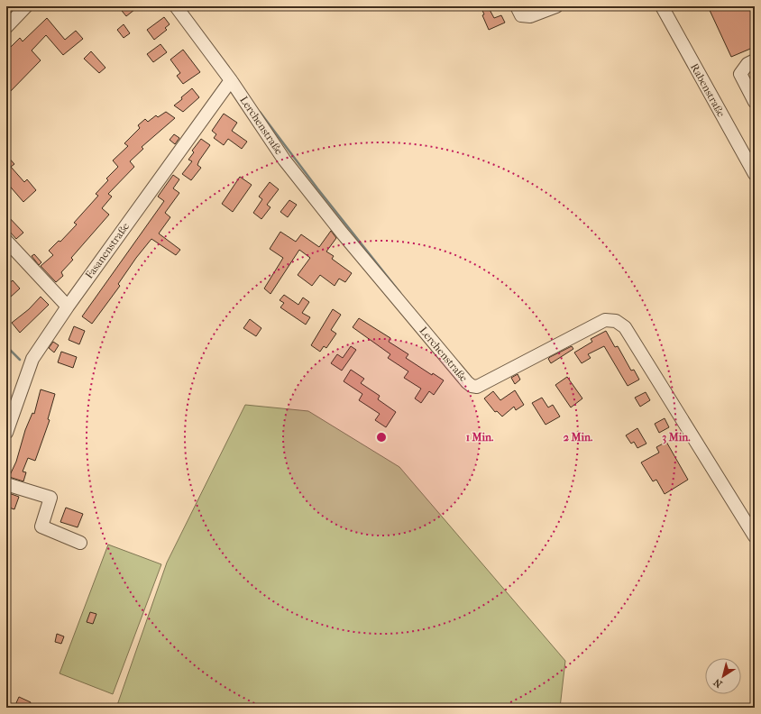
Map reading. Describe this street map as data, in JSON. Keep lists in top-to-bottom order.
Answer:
{
  "streets": {
    "street": ["Rabenstraße", "Lerchenstraße", "Fasanenstraße"]
  },
  "crossings": [
    ["Lerchenstraße", "Fasanenstraße"]
  ],
  "north": "bottom left",
  "rings": ["1 Min.", "2 Min.", "3 Min."]
}
